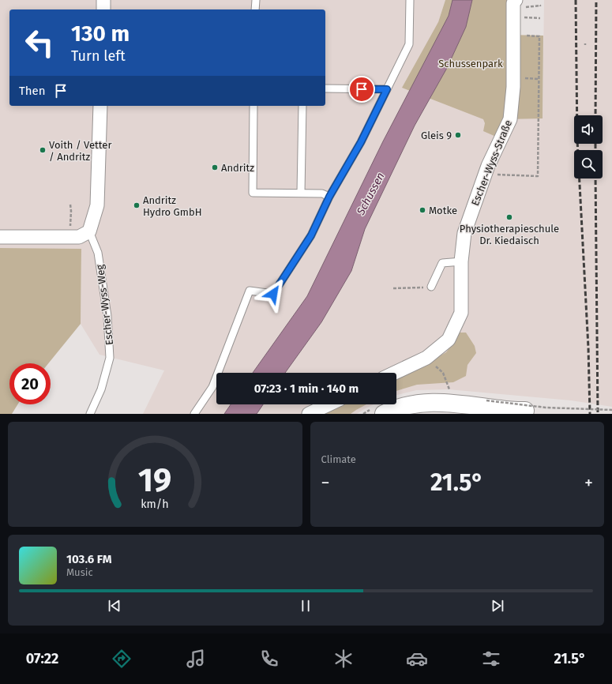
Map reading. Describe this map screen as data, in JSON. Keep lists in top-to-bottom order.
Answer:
{
  "streets": {
    "street": ["Escher-Wyss-Straße"],
    "lane": ["Escher-Wyss-Weg"]
  },
  "water": ["Schussen"],
  "parks": ["Schussenpark"],
  "places": [
    "Gleis 9",
    "Voith / Vetter / Andritz",
    "Andritz",
    "Andritz Hydro GmbH",
    "Motke",
    "Physiotherapieschule Dr. Kiedaisch"
  ],
  "page": {
    "turn": ["130 m", "Turn left"],
    "then": "Then",
    "limit": "20",
    "trip": "07:23 · 1 min · 140 m",
    "tile": "Climate",
    "heat": ["−", "21.5°", "+"],
    "song": ["103.6 FM", "Music"],
    "tabs": ["07:22", "21.5°"],
    "gauge": ["19", "km/h"]
  }
}
